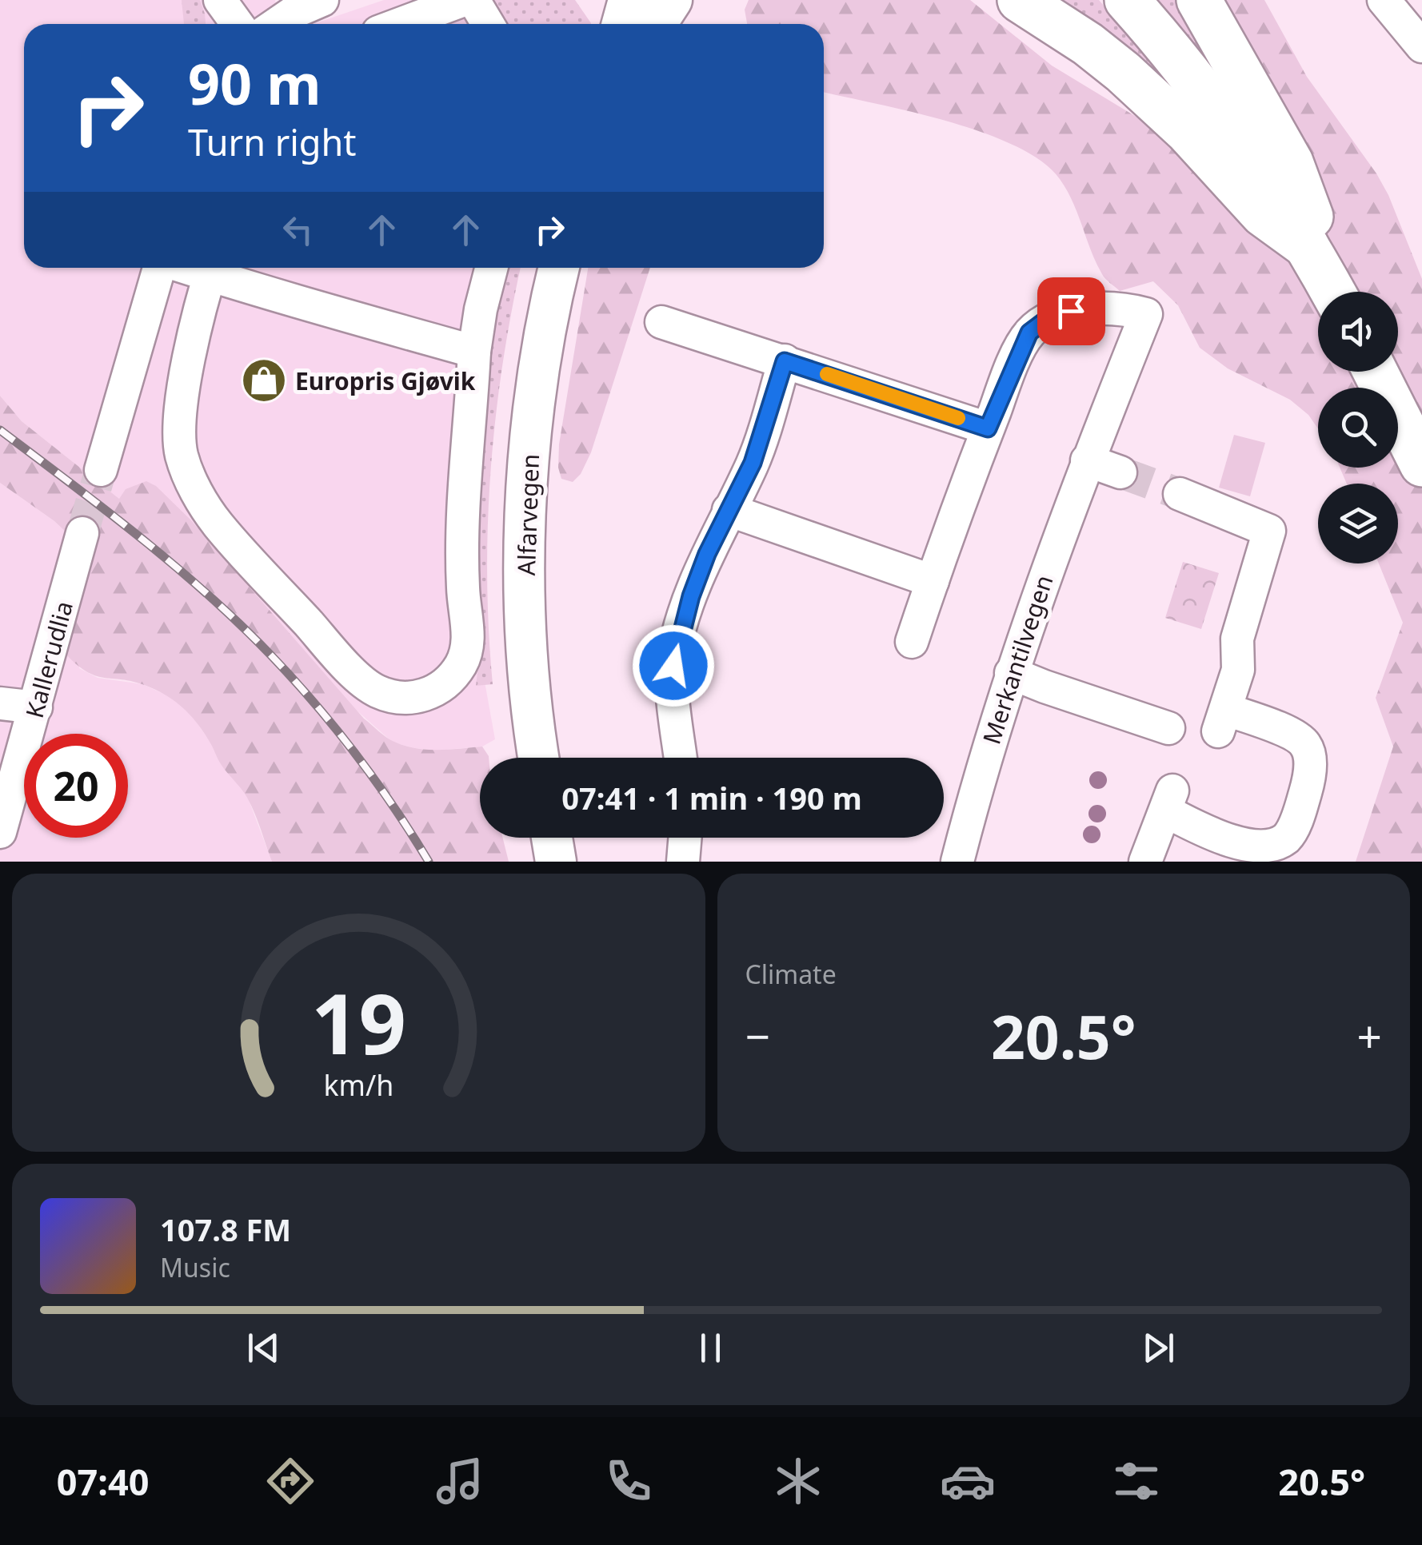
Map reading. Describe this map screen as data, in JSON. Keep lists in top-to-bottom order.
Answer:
{
  "streets": {
    "main road": ["Alfarvegen"],
    "street": ["Kallerudlia", "Merkantilvegen"]
  },
  "places": {
    "shop": ["Europris Gjøvik"]
  },
  "page": {
    "turn": ["90 m", "Turn right"],
    "limit": "20",
    "trip": "07:41 · 1 min · 190 m",
    "tile": "Climate",
    "heat": ["−", "20.5°", "+"],
    "song": ["107.8 FM", "Music"],
    "tabs": ["07:40", "20.5°"],
    "gauge": ["19", "km/h"]
  }
}
